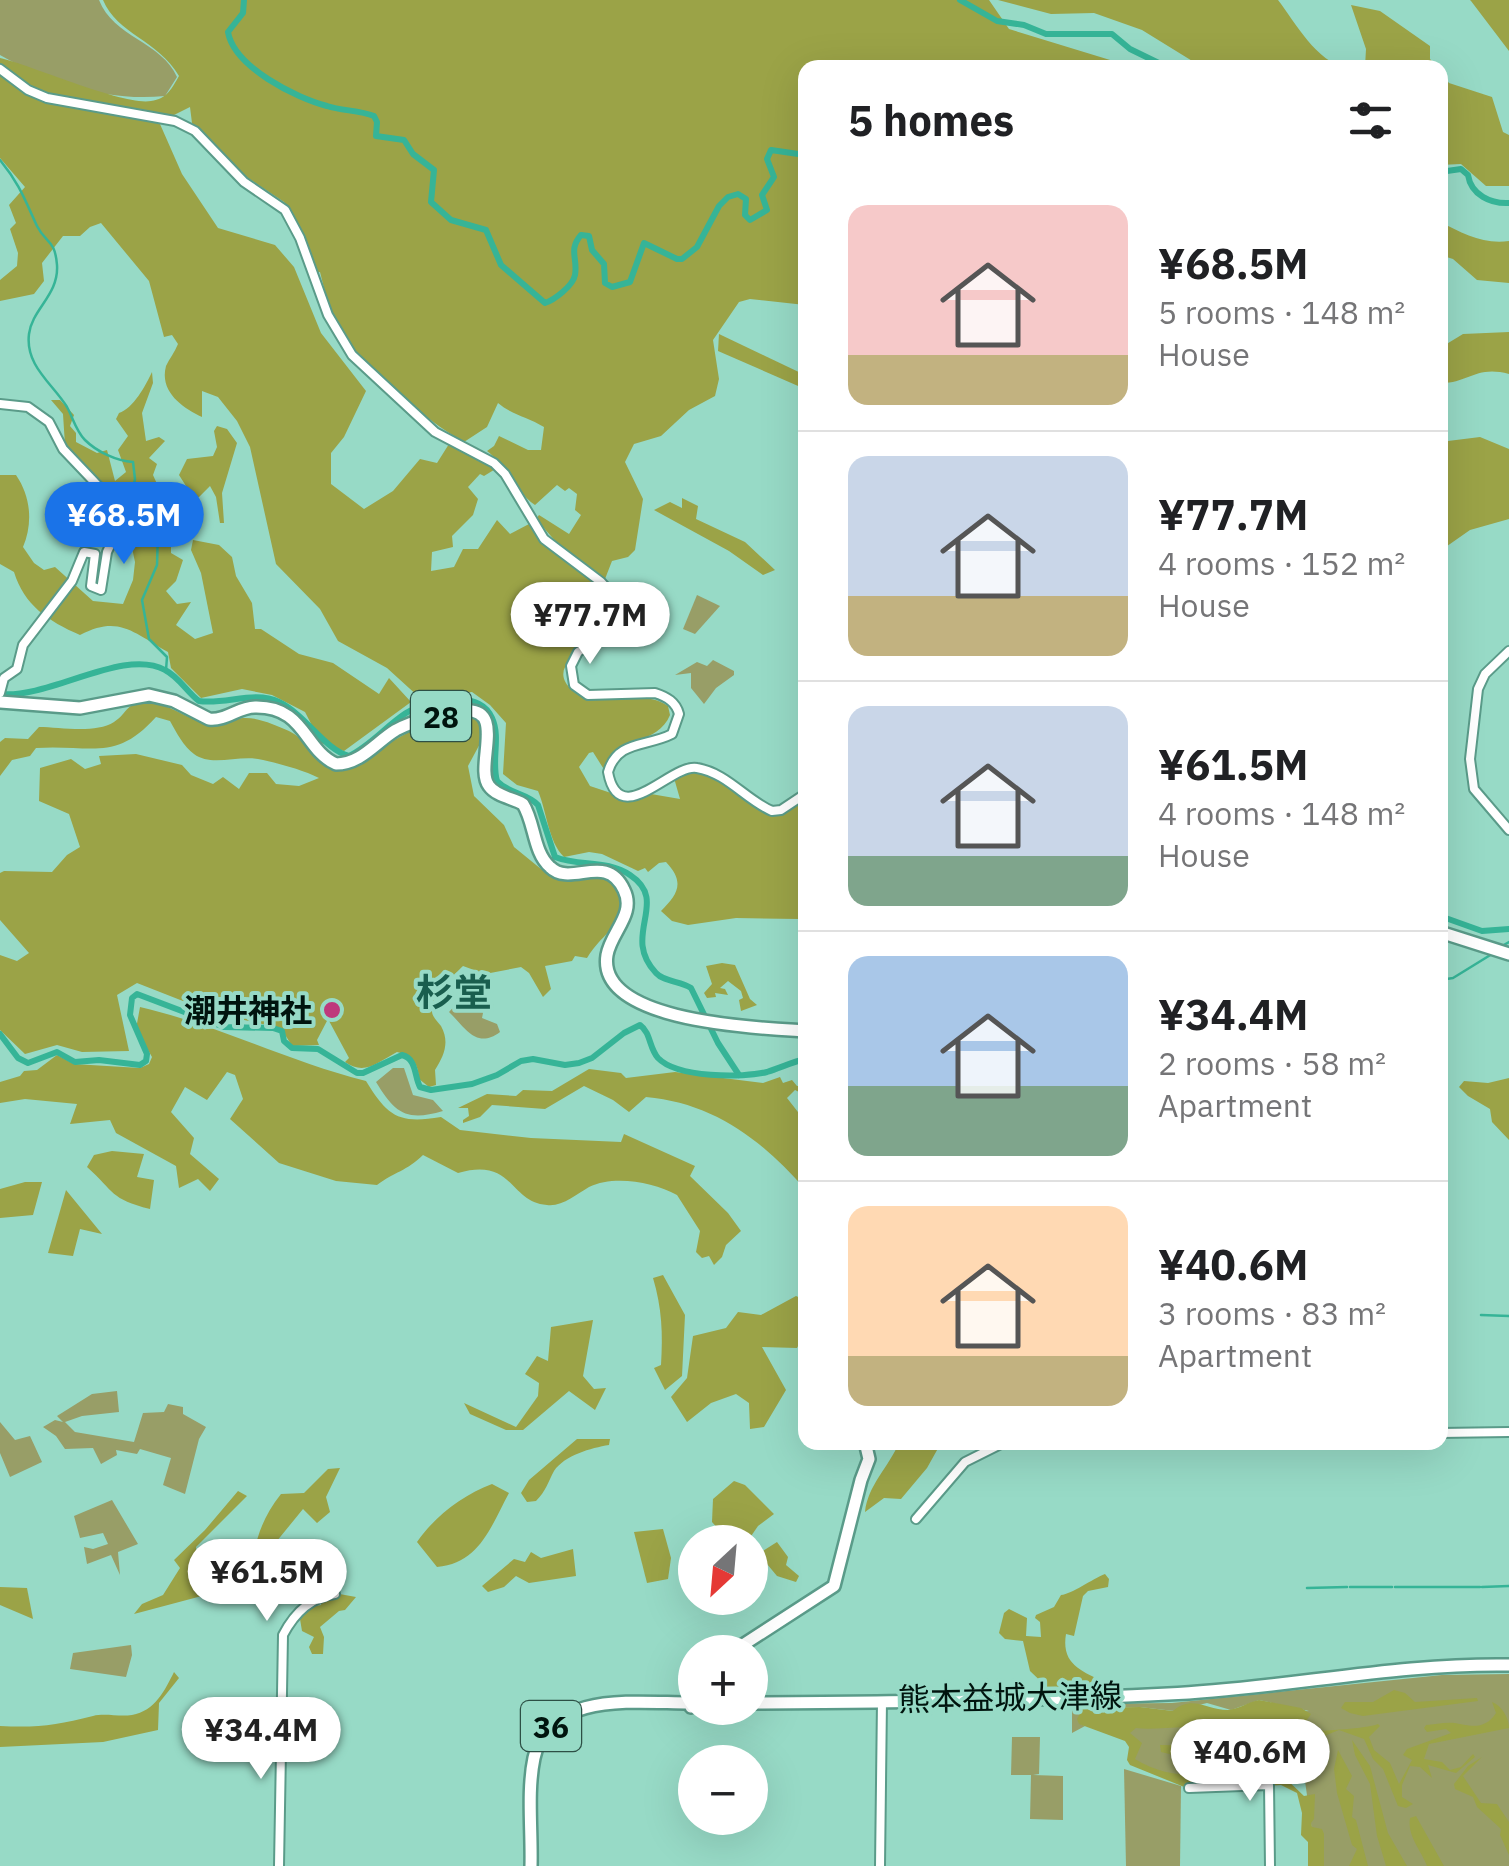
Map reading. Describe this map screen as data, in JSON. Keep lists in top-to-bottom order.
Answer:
{
  "streets": {
    "main road": ["28", "熊本益城大津線", "36"]
  },
  "districts": ["杉堂"],
  "places": ["潮井神社"],
  "north": "bottom left",
  "page": {
    "heading": "5 homes",
    "list": [
      {
        "name": "¥68.5M",
        "note": "5 rooms · 148 m² · House"
      },
      {
        "name": "¥77.7M",
        "note": "4 rooms · 152 m² · House"
      },
      {
        "name": "¥61.5M",
        "note": "4 rooms · 148 m² · House"
      },
      {
        "name": "¥34.4M",
        "note": "2 rooms · 58 m² · Apartment"
      },
      {
        "name": "¥40.6M",
        "note": "3 rooms · 83 m² · Apartment"
      }
    ],
    "price": [
      "¥68.5M",
      "¥77.7M",
      "¥61.5M",
      "¥34.4M",
      "¥40.6M"
    ],
    "map_buttons": ["+", "−"]
  }
}
